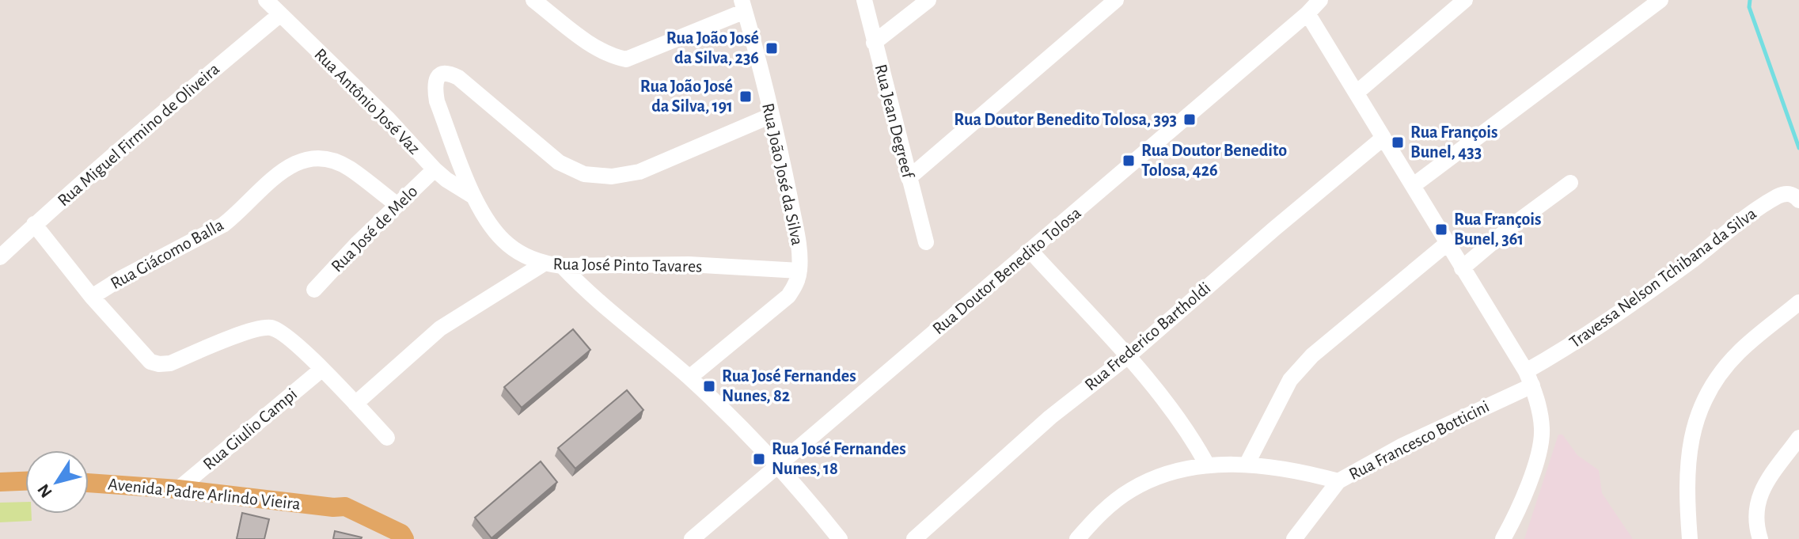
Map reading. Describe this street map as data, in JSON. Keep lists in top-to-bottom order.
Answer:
{
  "streets": {
    "main road": ["Avenida Padre Arlindo Vieira"],
    "street": [
      "Rua Antônio José Vaz",
      "Rua Jean Degreef",
      "Rua Miguel Firmino de Oliveira",
      "Rua João José da Silva",
      "Rua José de Melo",
      "Rua Giácomo Balla",
      "Rua José Pinto Tavares",
      "Rua Doutor Benedito Tolosa",
      "Travessa Nelson Tchibana da Silva",
      "Rua Frederico Bartholdi",
      "Rua Giulio Campi",
      "Rua Francesco Botticini"
    ]
  },
  "crossings": [
    ["Rua Antônio José Vaz", "Rua Miguel Firmino de Oliveira"],
    ["Rua Antônio José Vaz", "Rua José de Melo"],
    ["Rua Antônio José Vaz", "Rua José Pinto Tavares"],
    ["Rua João José da Silva", "Rua José Pinto Tavares"],
    ["Rua José de Melo", "Rua Giácomo Balla"],
    ["Travessa Nelson Tchibana da Silva", "Rua Francesco Botticini"],
    ["Rua Giulio Campi", "Avenida Padre Arlindo Vieira"]
  ],
  "places": {
    "transit": [
      "Rua João José da Silva, 236",
      "Rua João José da Silva, 191",
      "Rua Doutor Benedito Tolosa, 393",
      "Rua François Bunel, 433",
      "Rua Doutor Benedito Tolosa, 426",
      "Rua François Bunel, 361",
      "Rua José Fernandes Nunes, 82",
      "Rua José Fernandes Nunes, 18"
    ]
  },
  "north": "bottom left"
}
